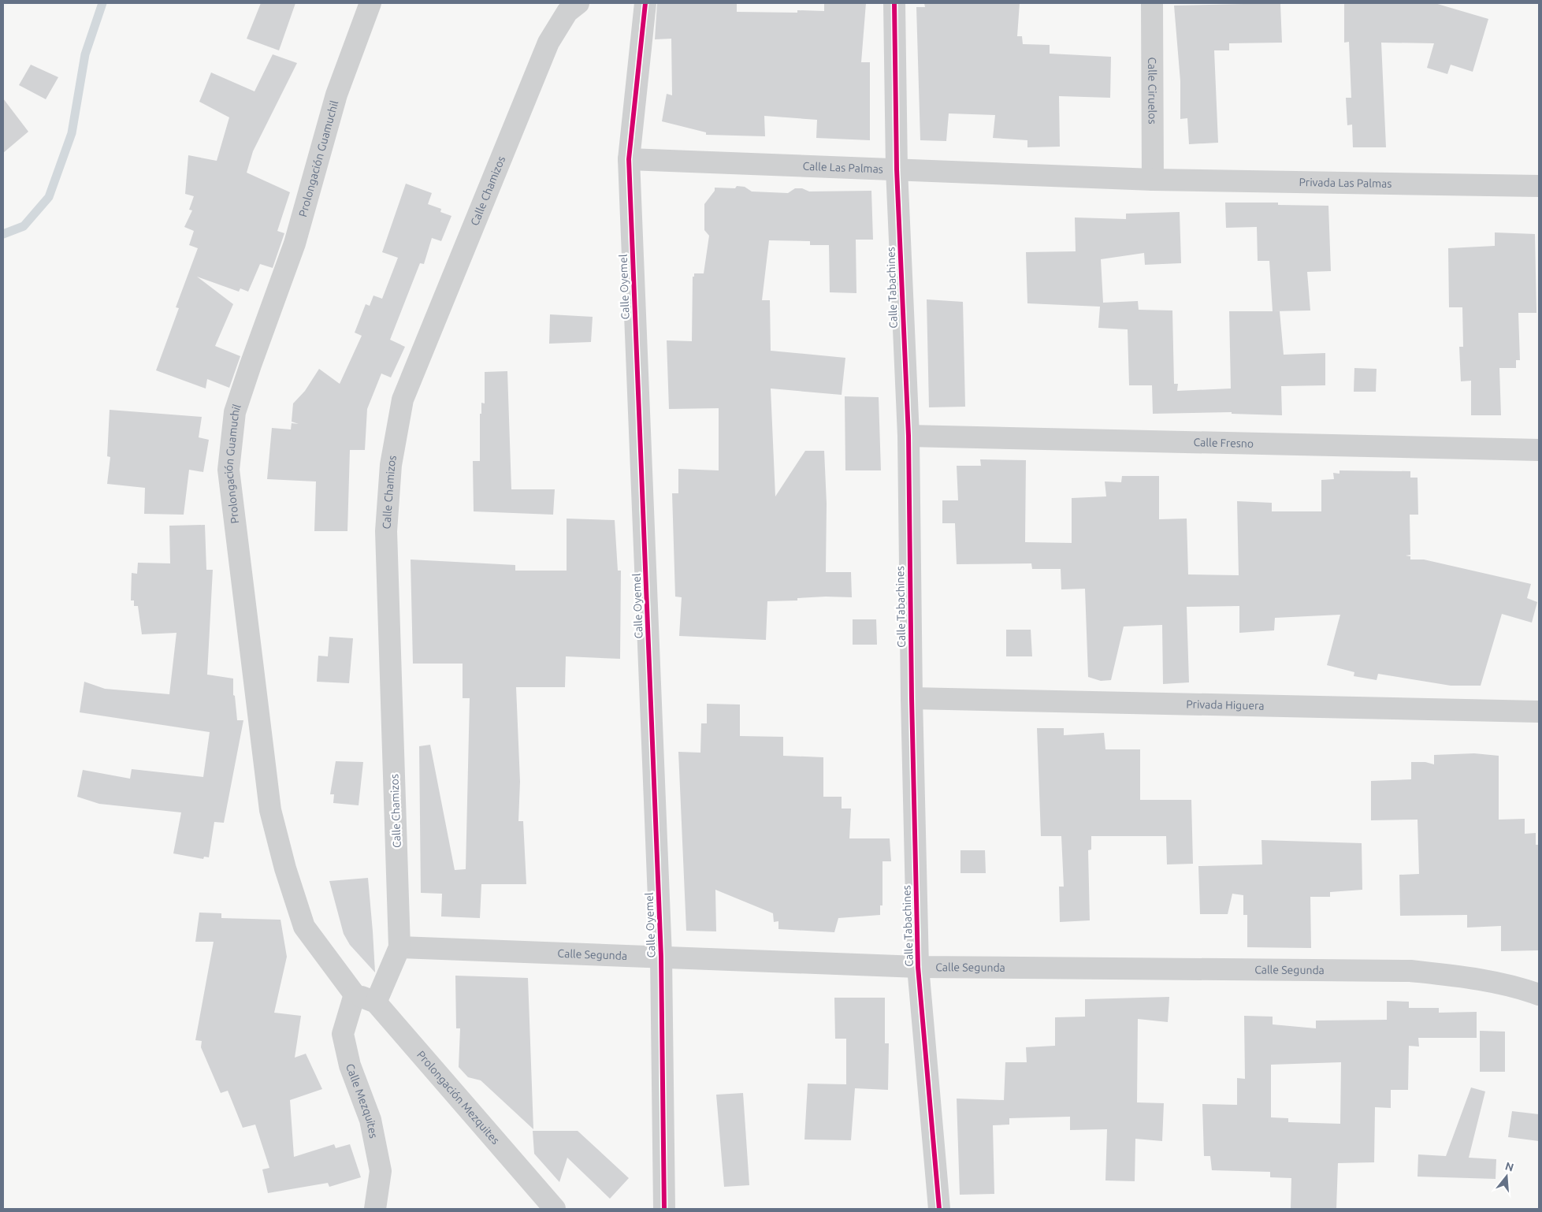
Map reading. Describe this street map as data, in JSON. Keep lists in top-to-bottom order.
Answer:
{
  "streets": {
    "street": [
      "Calle Ciruelos",
      "Prolongación Guamuchil",
      "Calle Las Palmas",
      "Privada Las Palmas",
      "Calle Chamizos",
      "Calle Oyemel",
      "Calle Tabachines",
      "Calle Fresno",
      "Privada Higuera",
      "Calle Segunda",
      "Prolongación Mezquites",
      "Calle Mezquites"
    ]
  },
  "crossings": [
    ["Calle Ciruelos", "Calle Las Palmas"],
    ["Calle Ciruelos", "Privada Las Palmas"],
    ["Prolongación Guamuchil", "Prolongación Mezquites"],
    ["Prolongación Guamuchil", "Calle Mezquites"],
    ["Calle Las Palmas", "Privada Las Palmas"],
    ["Calle Las Palmas", "Calle Oyemel"],
    ["Calle Las Palmas", "Calle Tabachines"],
    ["Calle Chamizos", "Calle Segunda"],
    ["Calle Chamizos", "Prolongación Mezquites"],
    ["Calle Oyemel", "Calle Segunda"],
    ["Calle Tabachines", "Calle Fresno"],
    ["Calle Tabachines", "Privada Higuera"],
    ["Calle Tabachines", "Calle Segunda"],
    ["Prolongación Mezquites", "Calle Mezquites"]
  ],
  "north": "top"
}
